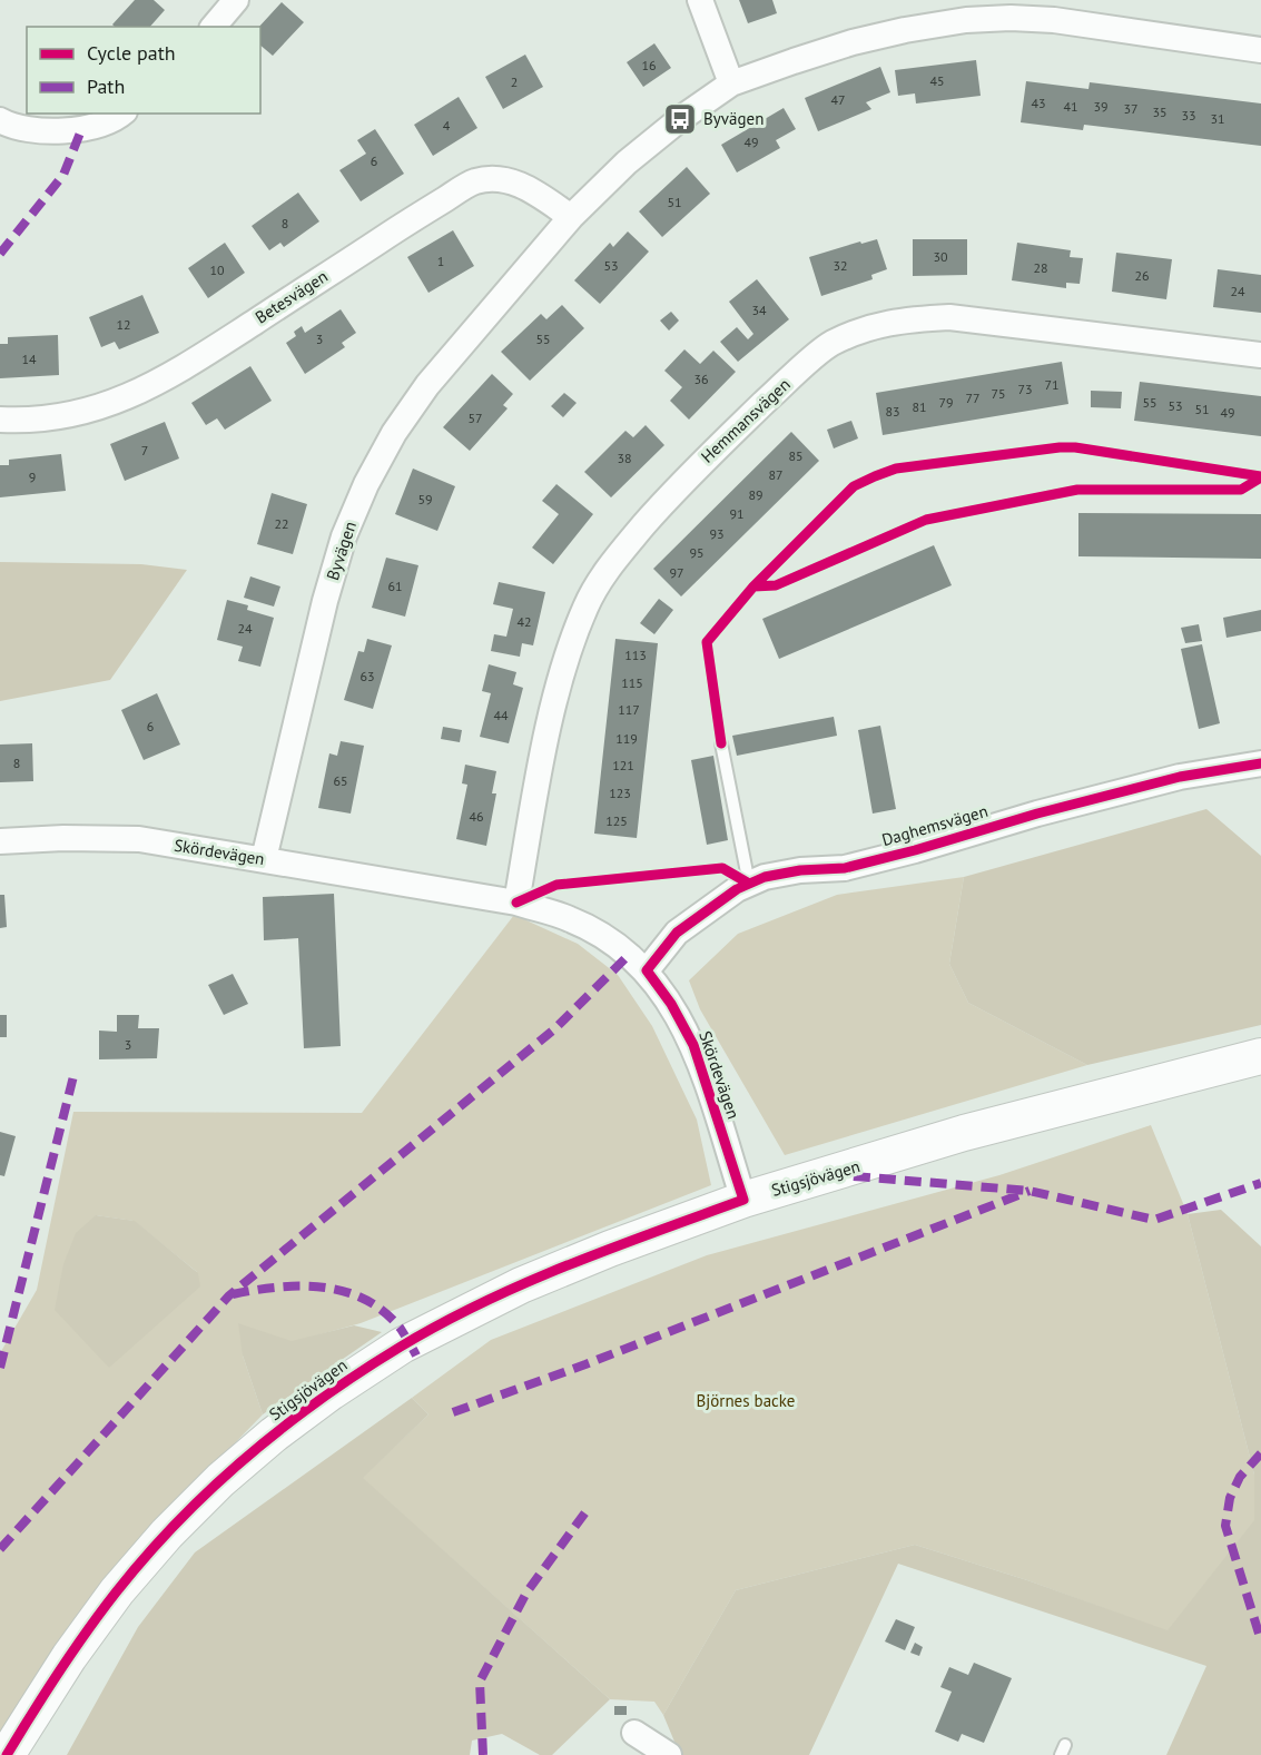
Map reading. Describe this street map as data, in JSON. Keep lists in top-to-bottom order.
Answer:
{
  "streets": {
    "main road": ["Stigsjövägen"],
    "street": [
      "Betesvägen",
      "Hemmansvägen",
      "Byvägen",
      "Daghemsvägen",
      "Skördevägen"
    ]
  },
  "crossings": [
    ["Betesvägen", "Byvägen"],
    ["Hemmansvägen", "Skördevägen"],
    ["Byvägen", "Skördevägen"],
    ["Daghemsvägen", "Skördevägen"],
    ["Skördevägen", "Stigsjövägen"]
  ],
  "parks": ["Björnes backe"],
  "places": {
    "bus stop": ["Byvägen"]
  },
  "house_numbers": [
    "16",
    "45",
    "2",
    "47",
    "43",
    "41",
    "39",
    "37",
    "35",
    "33",
    "31",
    "4",
    "49",
    "6",
    "51",
    "8",
    "30",
    "1",
    "53",
    "32",
    "28",
    "10",
    "26",
    "24",
    "34",
    "12",
    "3",
    "55",
    "14",
    "36",
    "71",
    "73",
    "75",
    "77",
    "79",
    "55",
    "53",
    "81",
    "51",
    "83",
    "49",
    "57",
    "7",
    "85",
    "38",
    "87",
    "9",
    "89",
    "59",
    "91",
    "22",
    "93",
    "95",
    "97",
    "61",
    "42",
    "24",
    "113",
    "63",
    "115",
    "117",
    "44",
    "6",
    "119",
    "8",
    "121",
    "65",
    "123",
    "46",
    "125",
    "3"
  ],
  "legend": ["Cycle path", "Path"]
}
